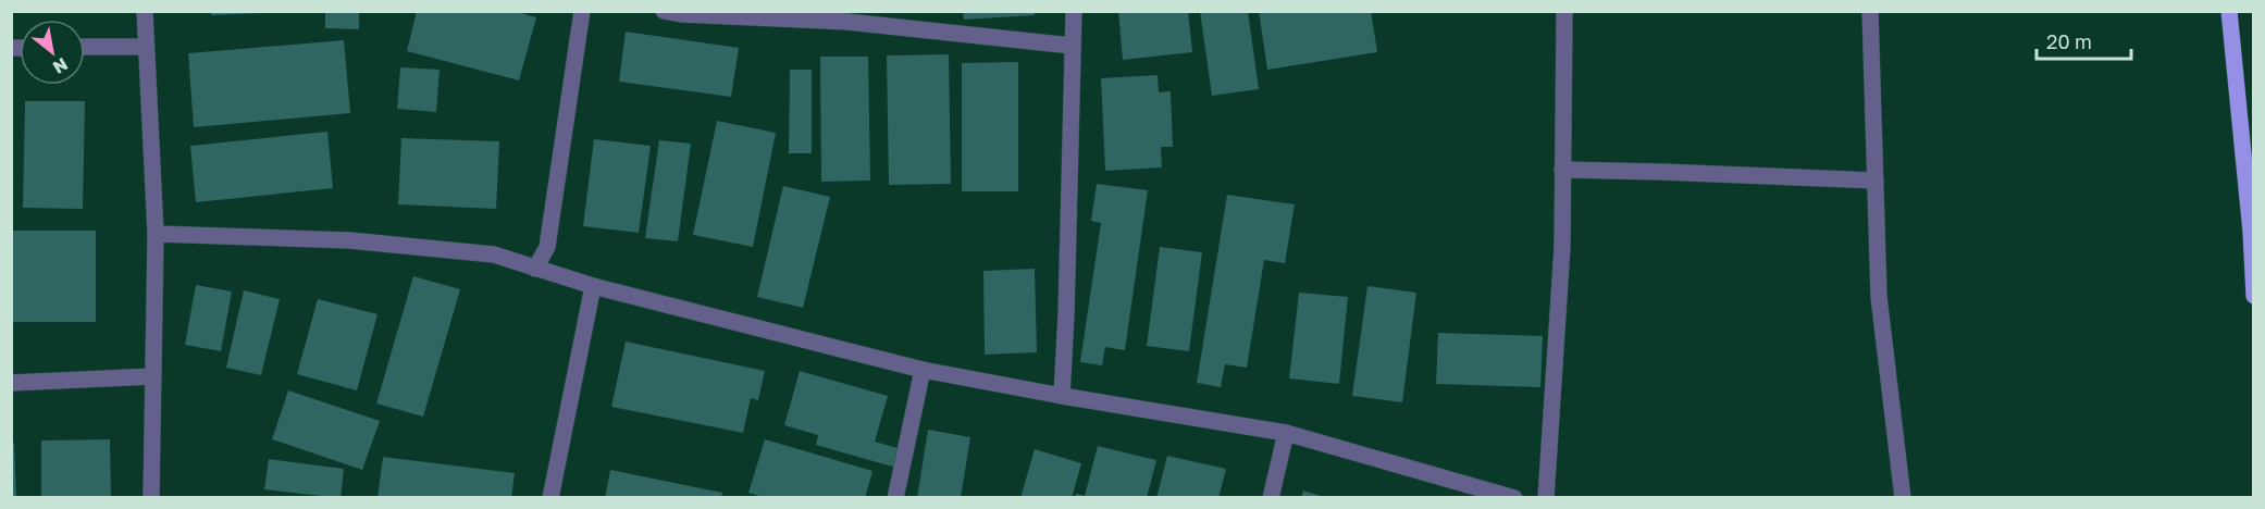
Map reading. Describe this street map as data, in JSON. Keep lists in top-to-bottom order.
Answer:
{
  "scale_bar": "20 m",
  "north": "bottom right"
}
